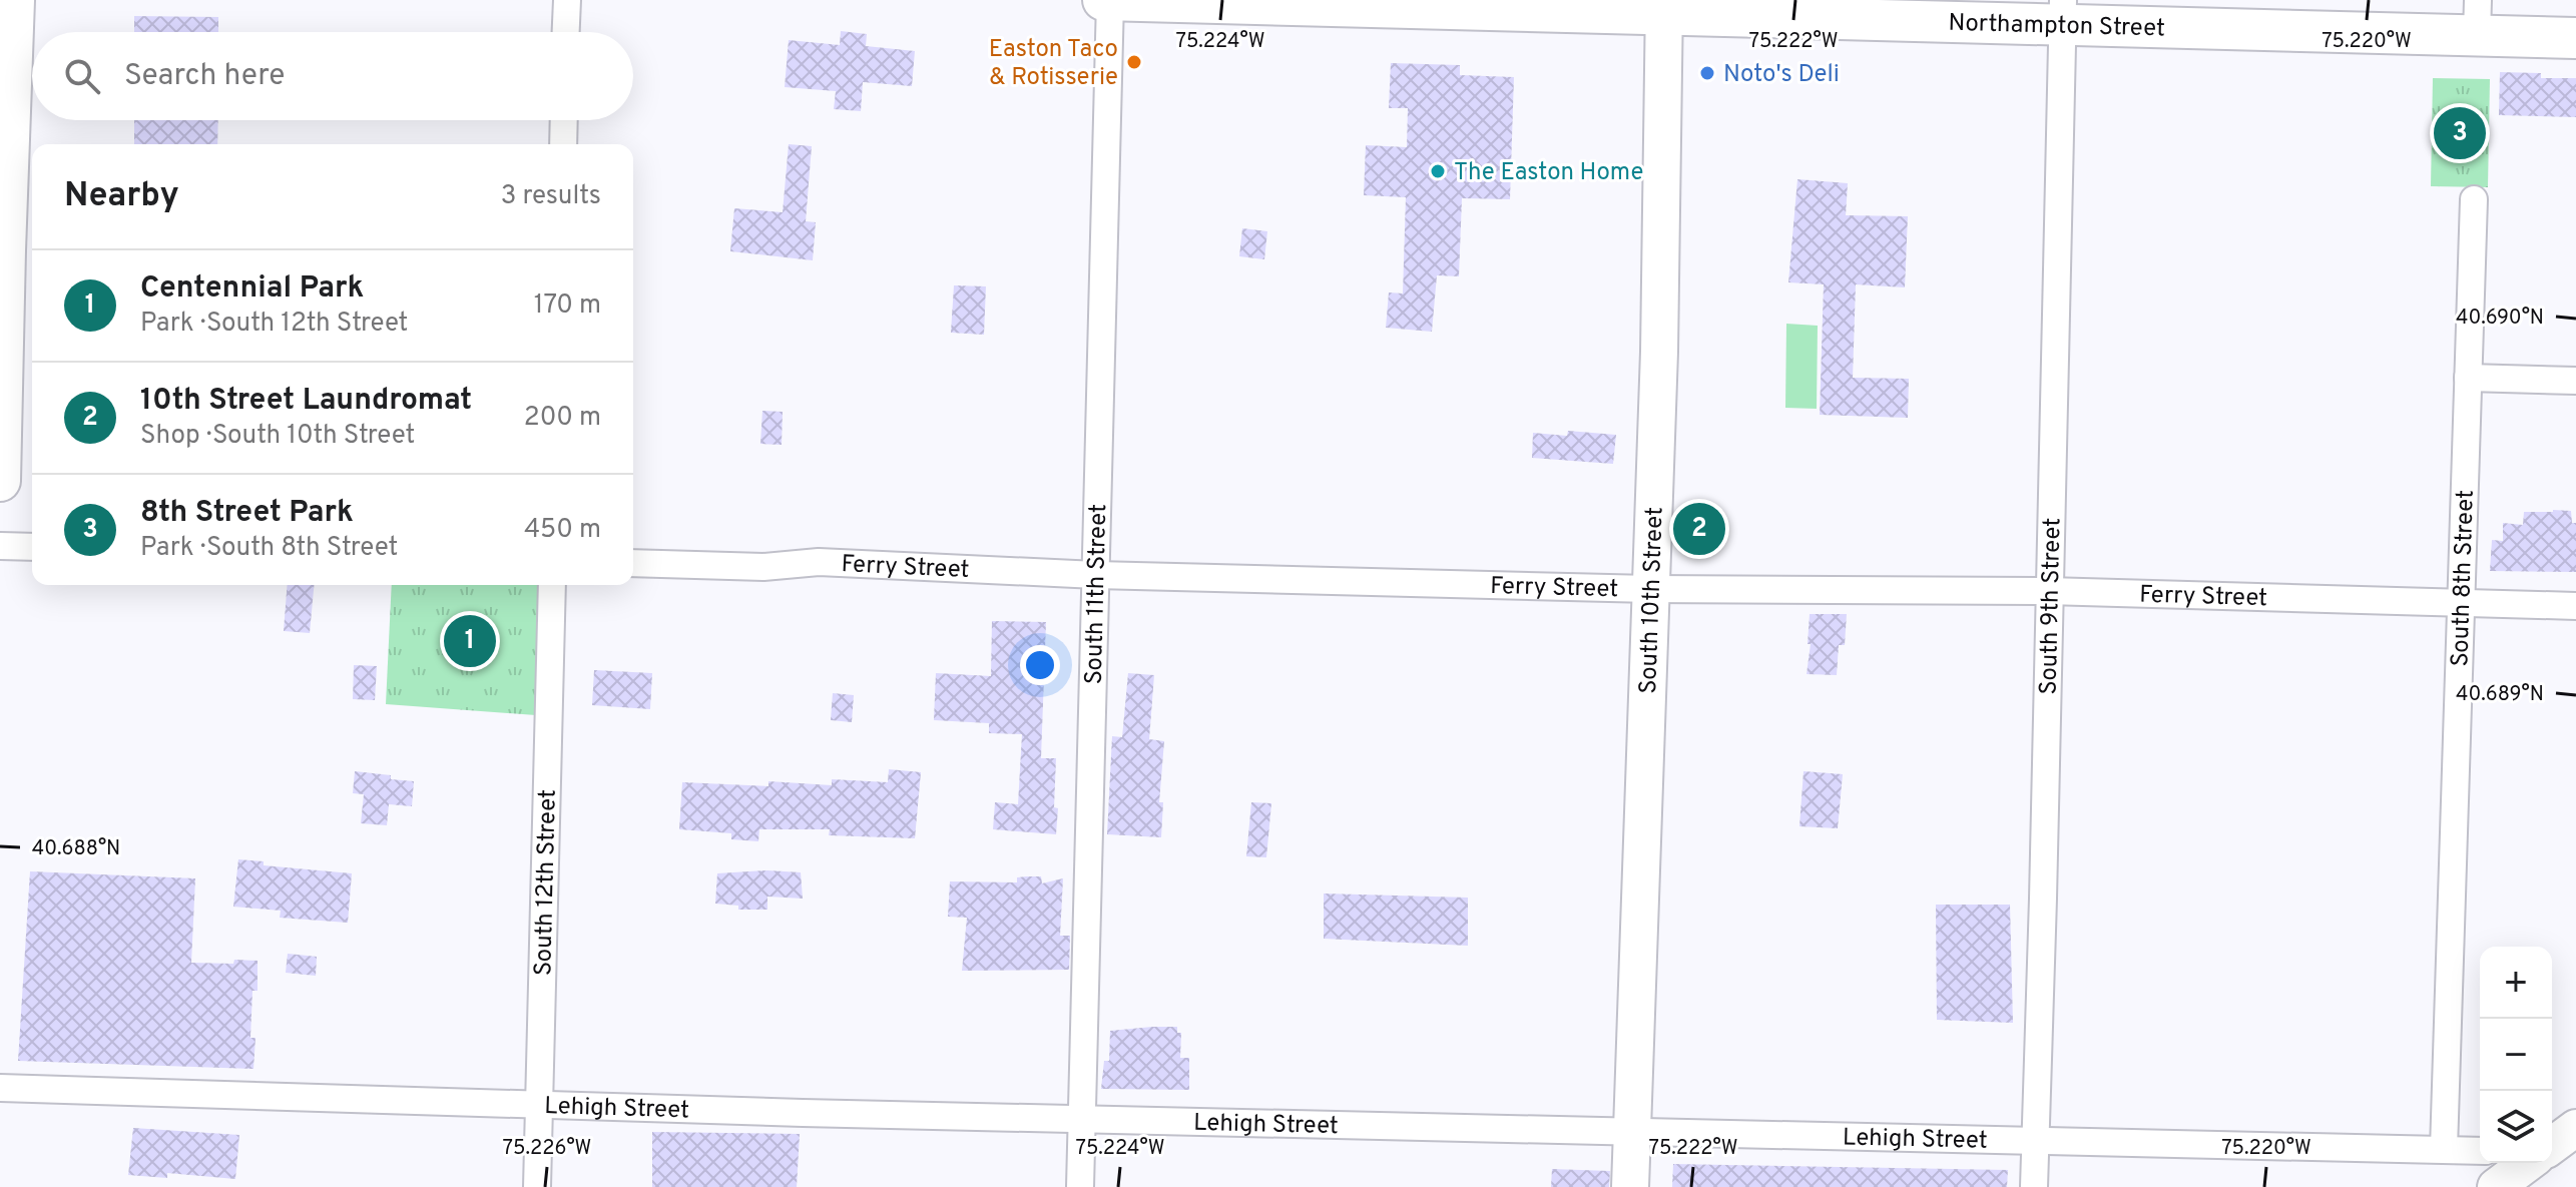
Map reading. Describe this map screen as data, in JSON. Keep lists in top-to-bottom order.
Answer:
{
  "streets": {
    "main road": ["Northampton Street"],
    "street": [
      "Ferry Street",
      "South 8th Street",
      "South 11th Street",
      "South 10th Street",
      "South 9th Street",
      "South 12th Street",
      "Lehigh Street"
    ]
  },
  "crossings": [
    ["Northampton Street", "South 11th Street"],
    ["Northampton Street", "South 10th Street"],
    ["Northampton Street", "South 9th Street"],
    ["Ferry Street", "South 8th Street"],
    ["Ferry Street", "South 11th Street"],
    ["Ferry Street", "South 10th Street"],
    ["Ferry Street", "South 9th Street"],
    ["South 8th Street", "Lehigh Street"],
    ["South 11th Street", "Lehigh Street"],
    ["South 10th Street", "Lehigh Street"],
    ["South 9th Street", "Lehigh Street"],
    ["South 12th Street", "Lehigh Street"]
  ],
  "places": ["Easton Taco & Rotisserie", "Noto's Deli", "The Easton Home"],
  "page": {
    "search": "Search here",
    "pins": ["3", "2", "1"],
    "heading": ["Nearby", "3 results"],
    "list": [
      {
        "mark": "1",
        "name": "Centennial Park",
        "note": "Park · South 12th Street",
        "value": "170 m"
      },
      {
        "mark": "2",
        "name": "10th Street Laundromat",
        "note": "Shop · South 10th Street",
        "value": "200 m"
      },
      {
        "mark": "3",
        "name": "8th Street Park",
        "note": "Park · South 8th Street",
        "value": "450 m"
      }
    ],
    "map_buttons": ["+", "−"]
  },
  "coordinates": [
    "75.224°W",
    "75.222°W",
    "75.220°W",
    "40.690°N",
    "40.689°N",
    "40.688°N",
    "75.226°W"
  ]
}
